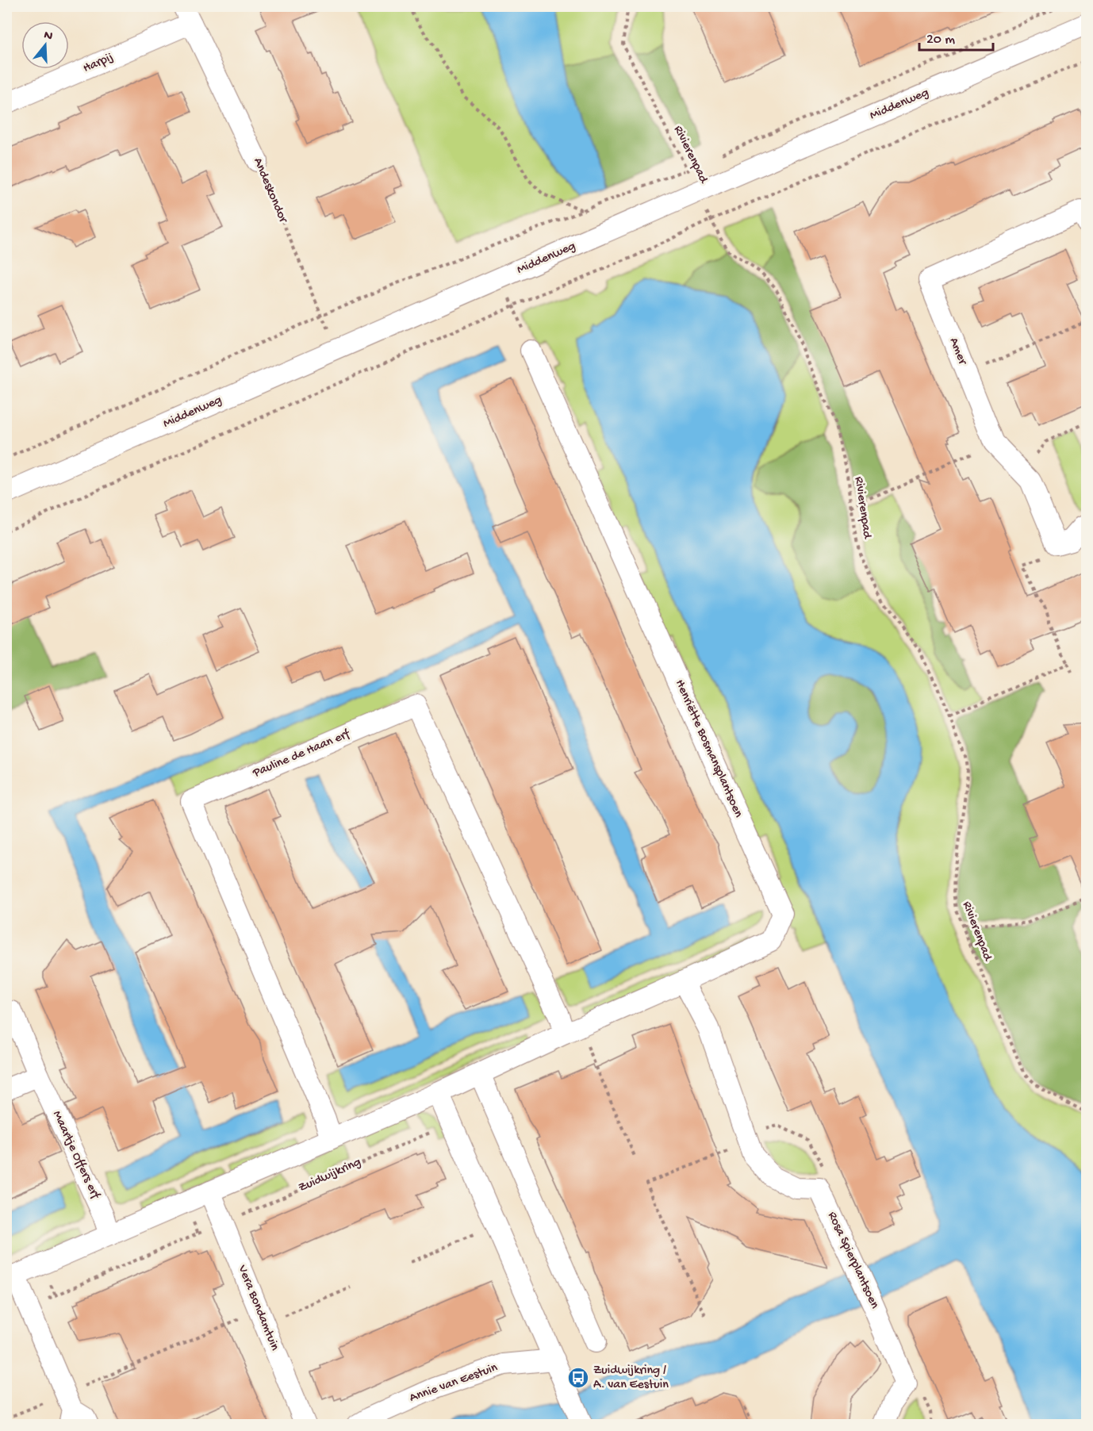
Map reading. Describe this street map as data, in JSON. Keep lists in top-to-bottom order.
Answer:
{
  "streets": {
    "street": [
      "Harpij",
      "Middenweg",
      "Andeskondor",
      "Amer",
      "Henriëtte Bosmansplantsoen",
      "Pauline de Haan erf",
      "Maartje Offers erf",
      "Rosa Spierplantsoen",
      "Vera Bondamtuin",
      "Annie van Eestuin"
    ],
    "path": ["Rivierenpad", "Zuidwijkring"]
  },
  "crossings": [
    ["Harpij", "Andeskondor"],
    ["Middenweg", "Rivierenpad"],
    ["Middenweg", "Andeskondor"],
    ["Henriëtte Bosmansplantsoen", "Pauline de Haan erf"],
    ["Henriëtte Bosmansplantsoen", "Rosa Spierplantsoen"],
    ["Zuidwijkring", "Vera Bondamtuin"]
  ],
  "places": {
    "bus stop": ["Zuidwijkring / A. van Eestuin"]
  },
  "scale_bar": "20 m",
  "north": "top"
}
